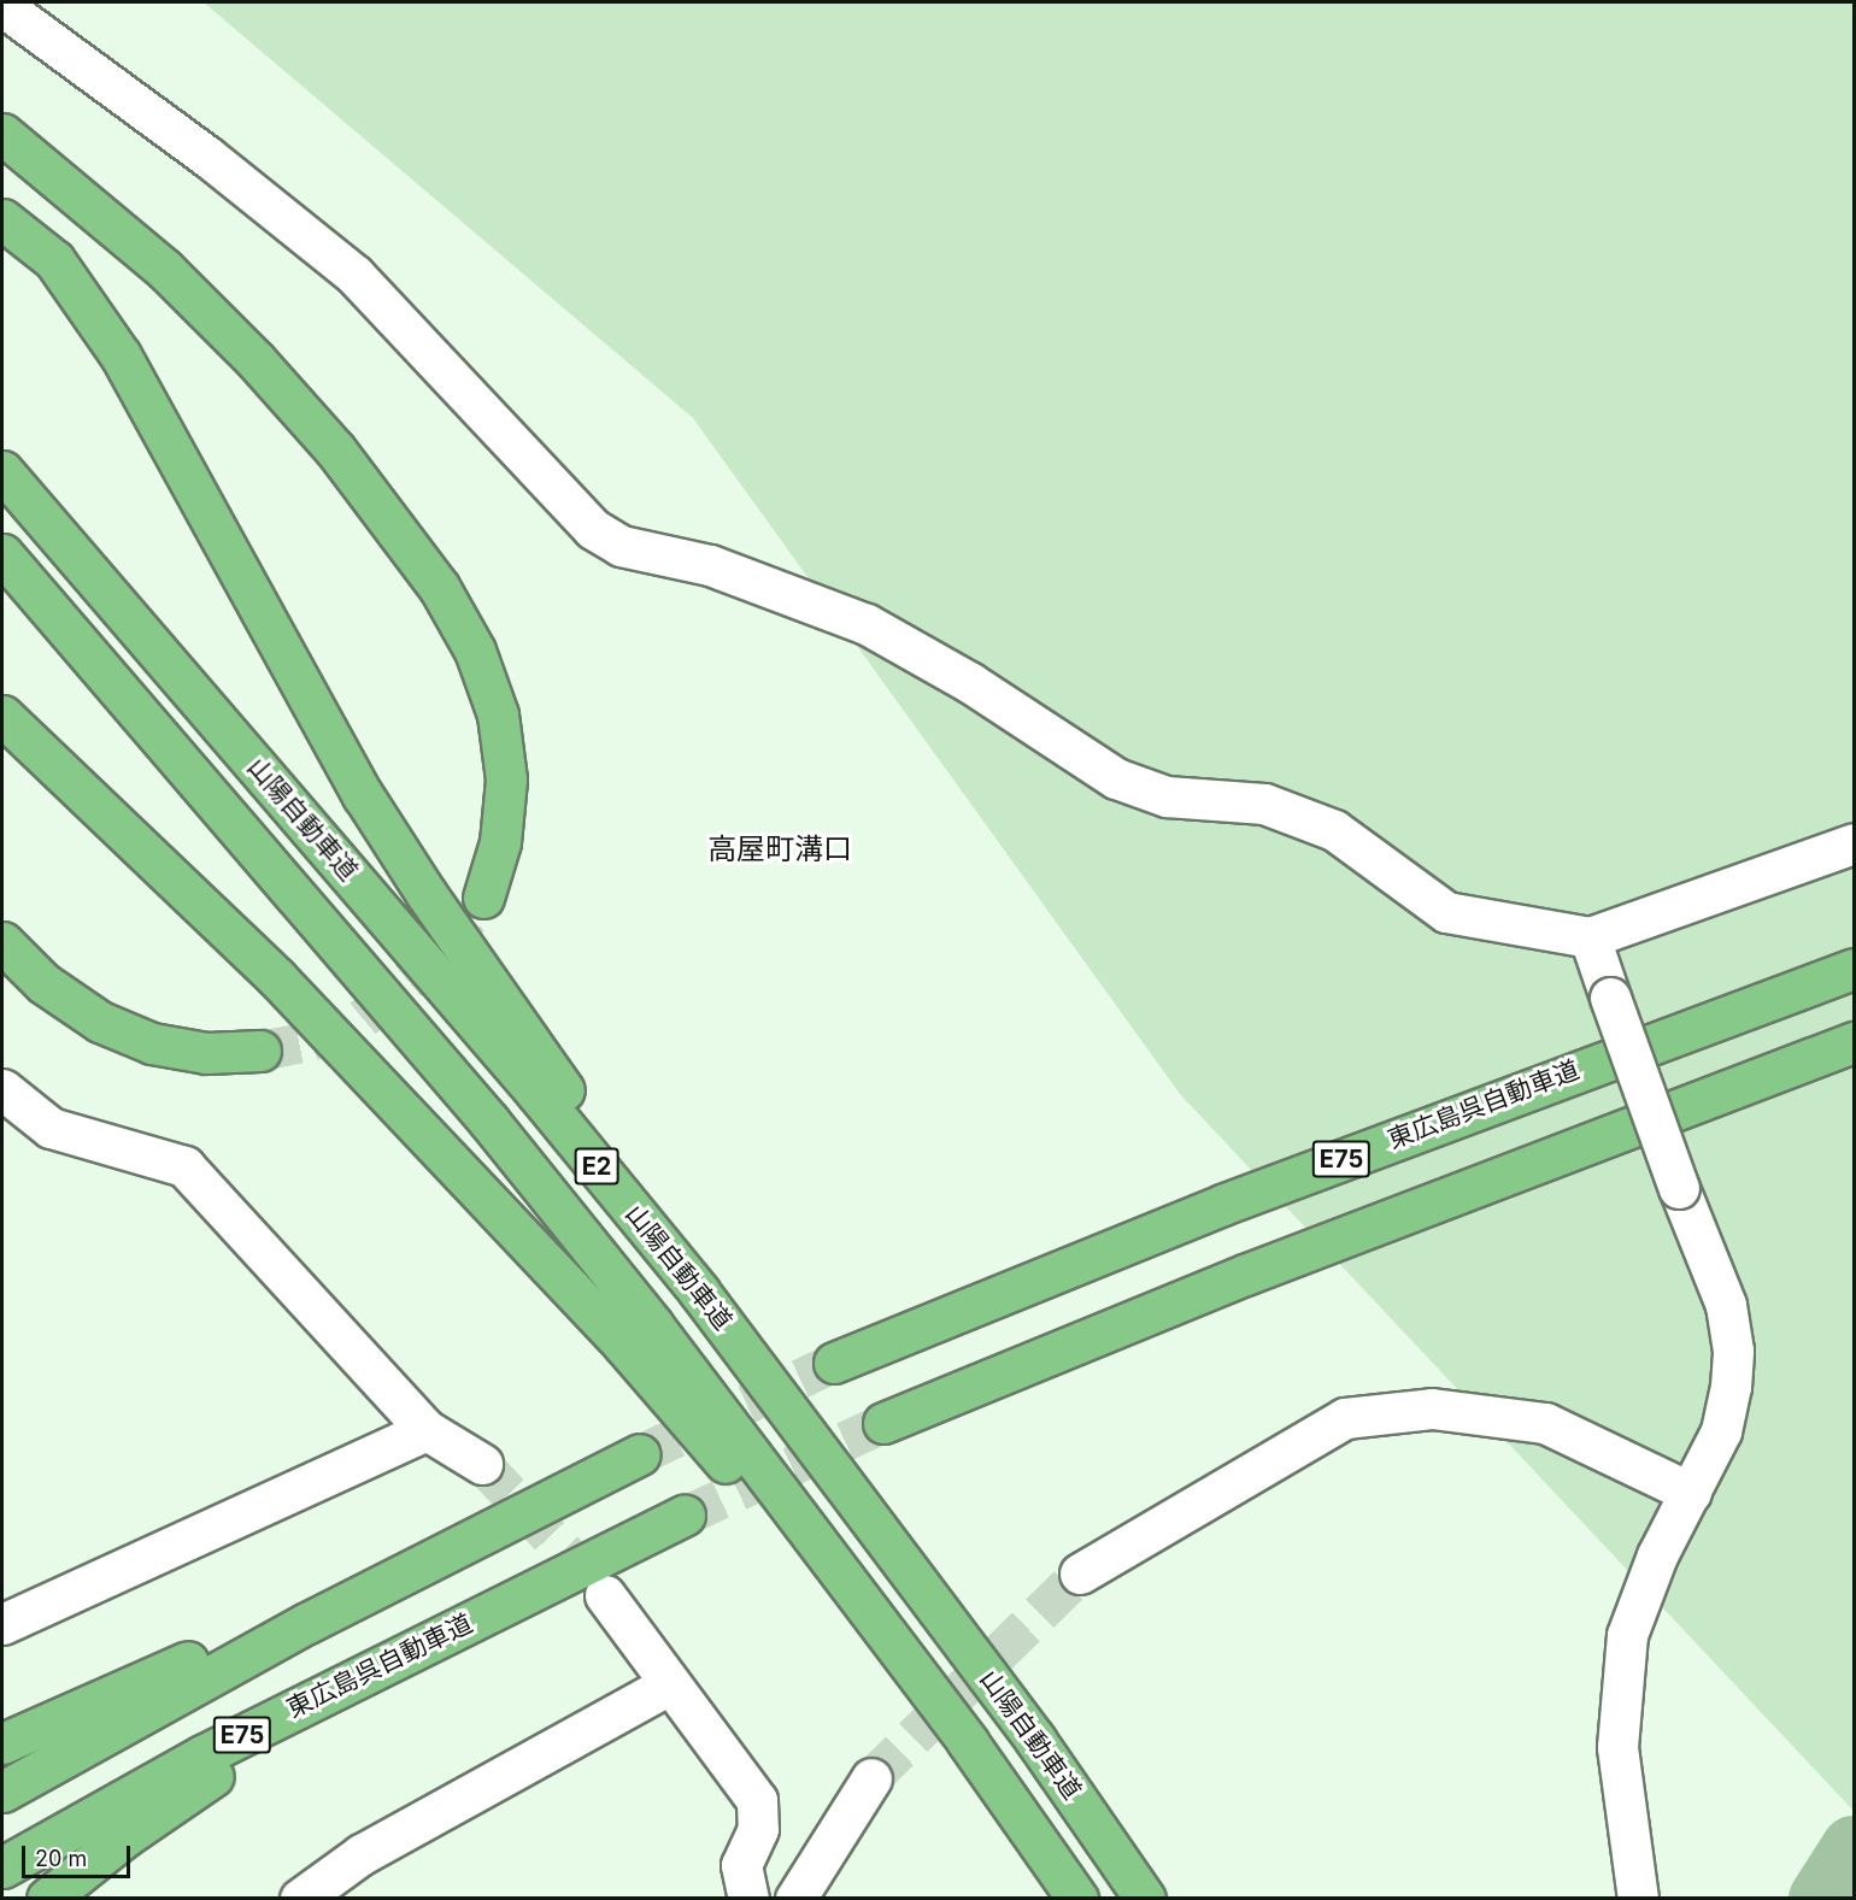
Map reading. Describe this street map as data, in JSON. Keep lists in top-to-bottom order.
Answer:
{
  "streets": {
    "highway": [
      "山陽自動車道",
      "東広島呉自動車道",
      "E75",
      "E2"
    ]
  },
  "districts": ["高屋町溝口"],
  "scale_bar": "20 m"
}
